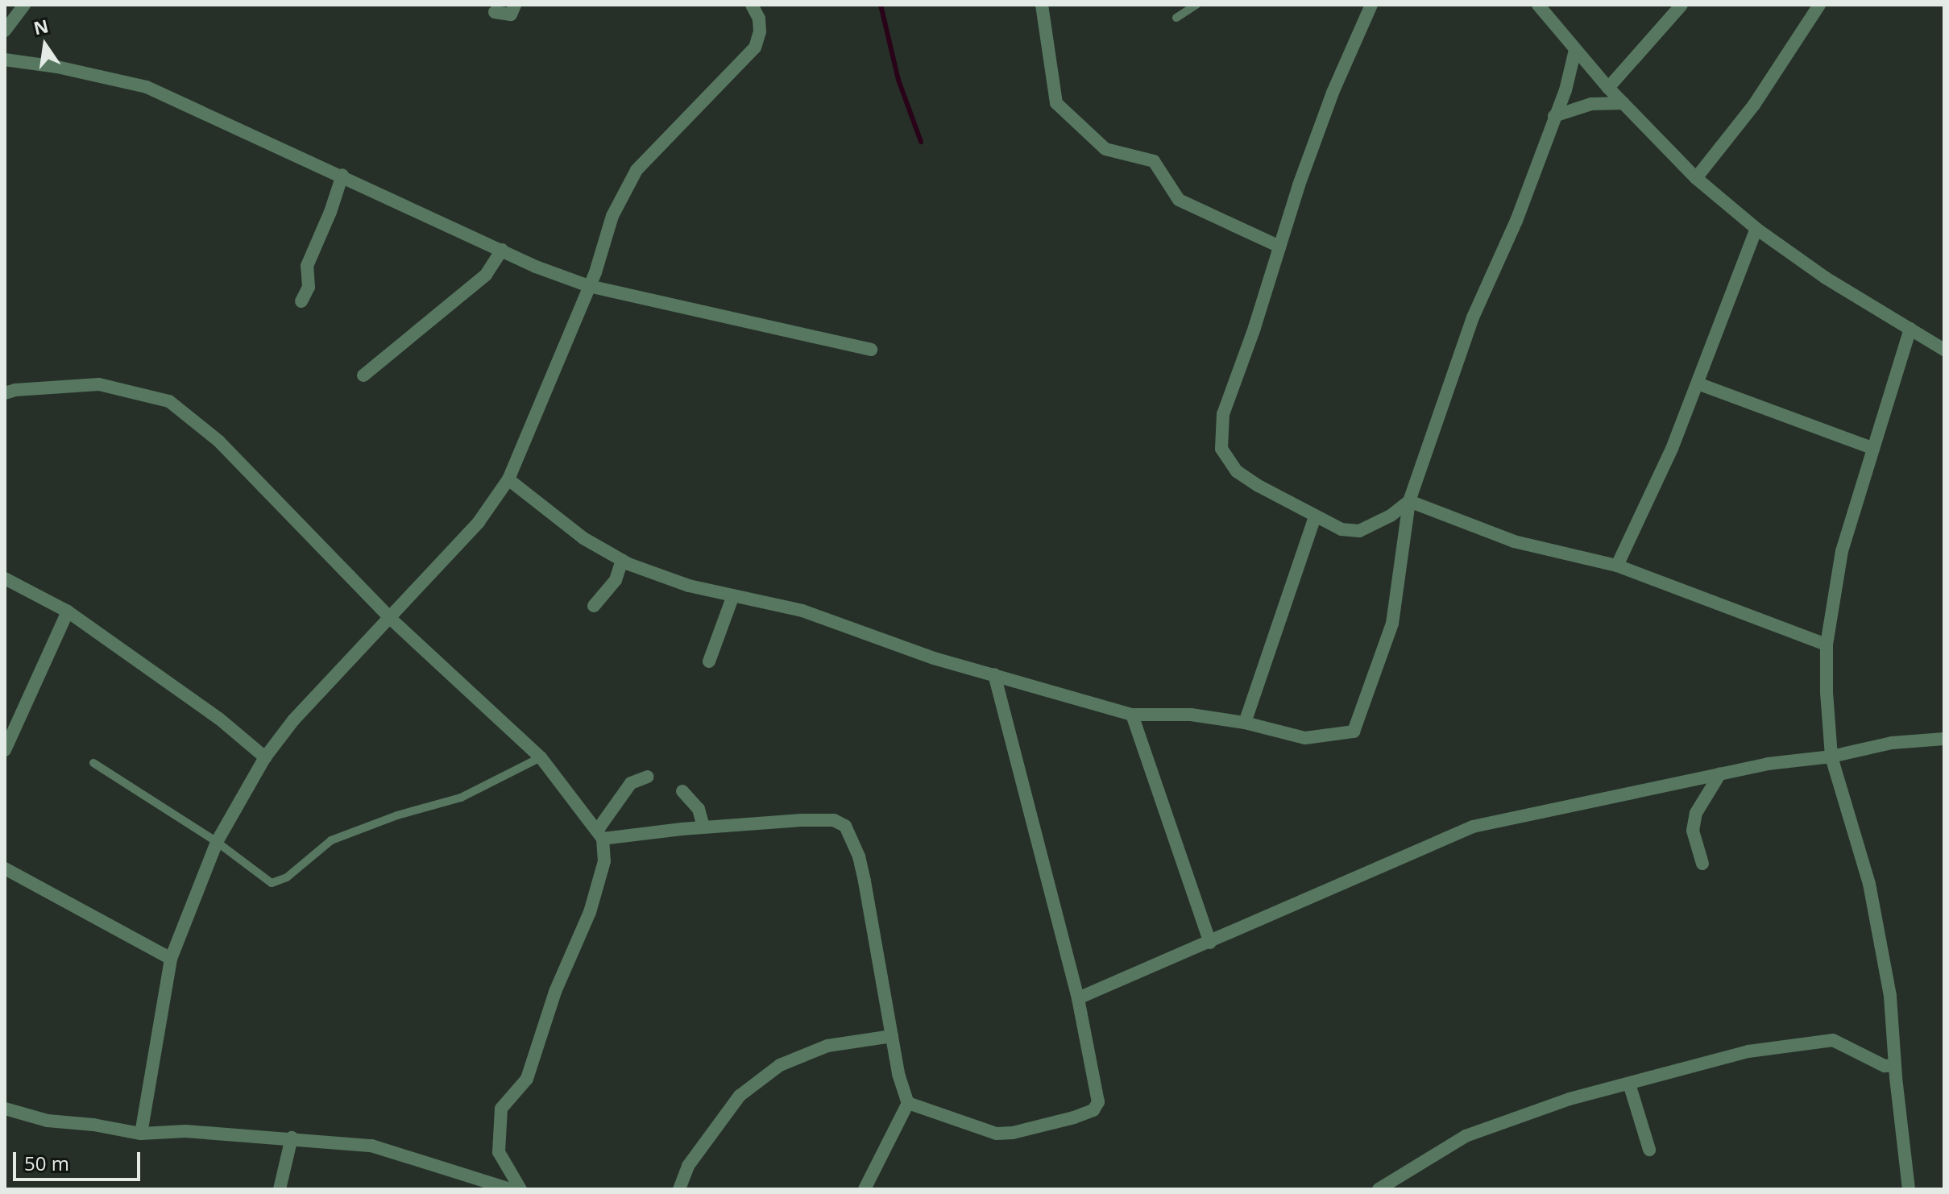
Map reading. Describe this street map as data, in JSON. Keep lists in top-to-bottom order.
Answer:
{
  "scale_bar": "50 m",
  "north": "top"
}
